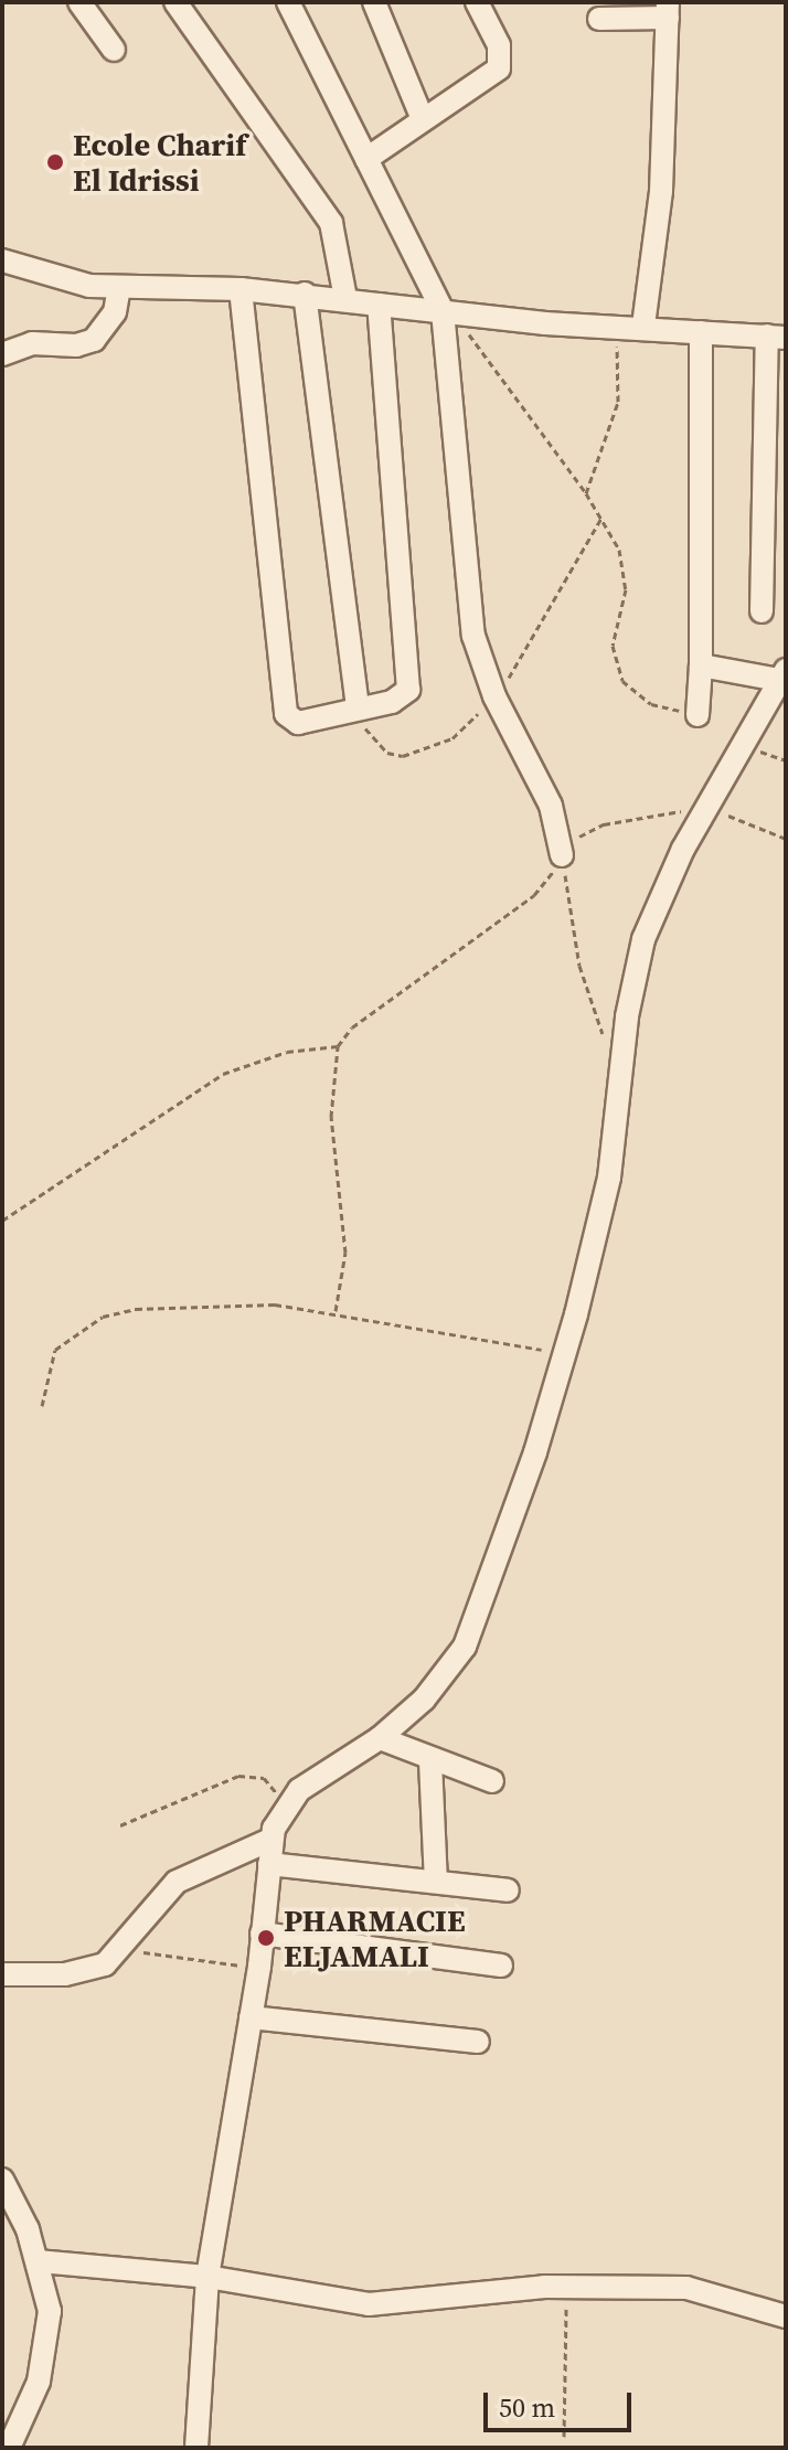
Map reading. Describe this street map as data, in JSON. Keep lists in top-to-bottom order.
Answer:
{
  "places": ["Ecole Charif El Idrissi", "PHARMACIE ELJAMALI"],
  "scale_bar": "50 m"
}
